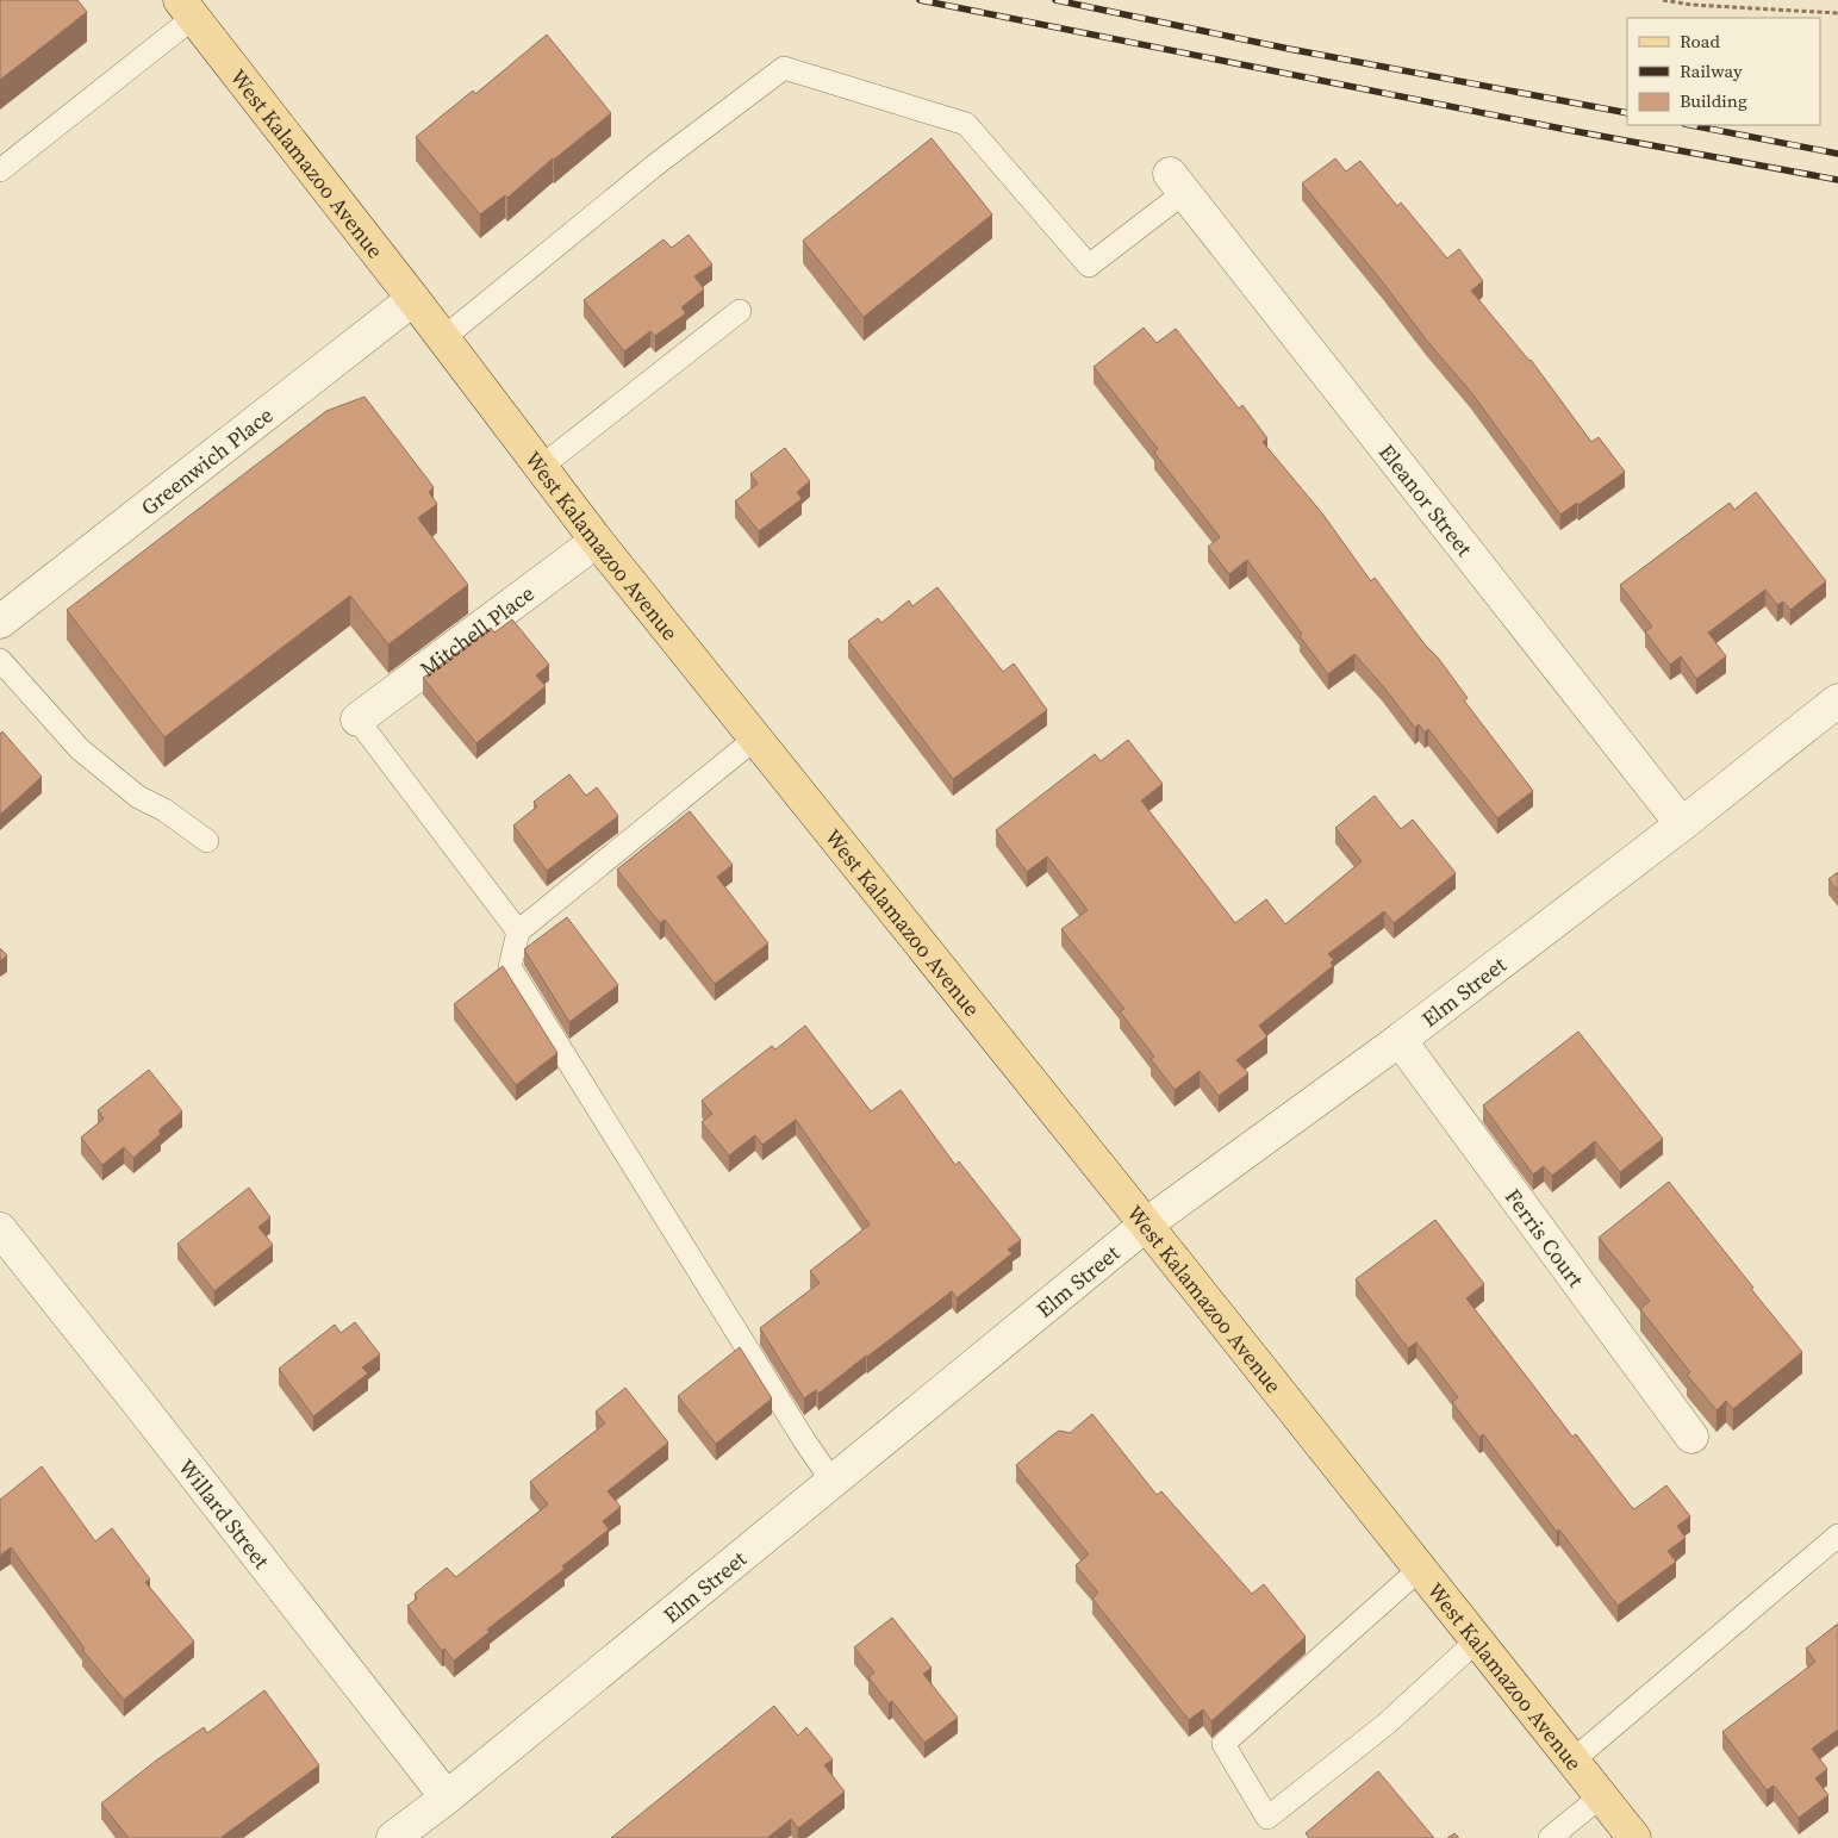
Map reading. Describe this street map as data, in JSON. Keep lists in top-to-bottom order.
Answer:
{
  "streets": {
    "main road": ["West Kalamazoo Avenue"],
    "street": [
      "Greenwich Place",
      "Eleanor Street",
      "Mitchell Place",
      "Elm Street",
      "Ferris Court",
      "Willard Street"
    ]
  },
  "crossings": [
    ["West Kalamazoo Avenue", "Greenwich Place"],
    ["West Kalamazoo Avenue", "Mitchell Place"],
    ["West Kalamazoo Avenue", "Elm Street"],
    ["Eleanor Street", "Elm Street"],
    ["Elm Street", "Ferris Court"],
    ["Elm Street", "Willard Street"]
  ],
  "legend": ["Road", "Railway", "Building"]
}
